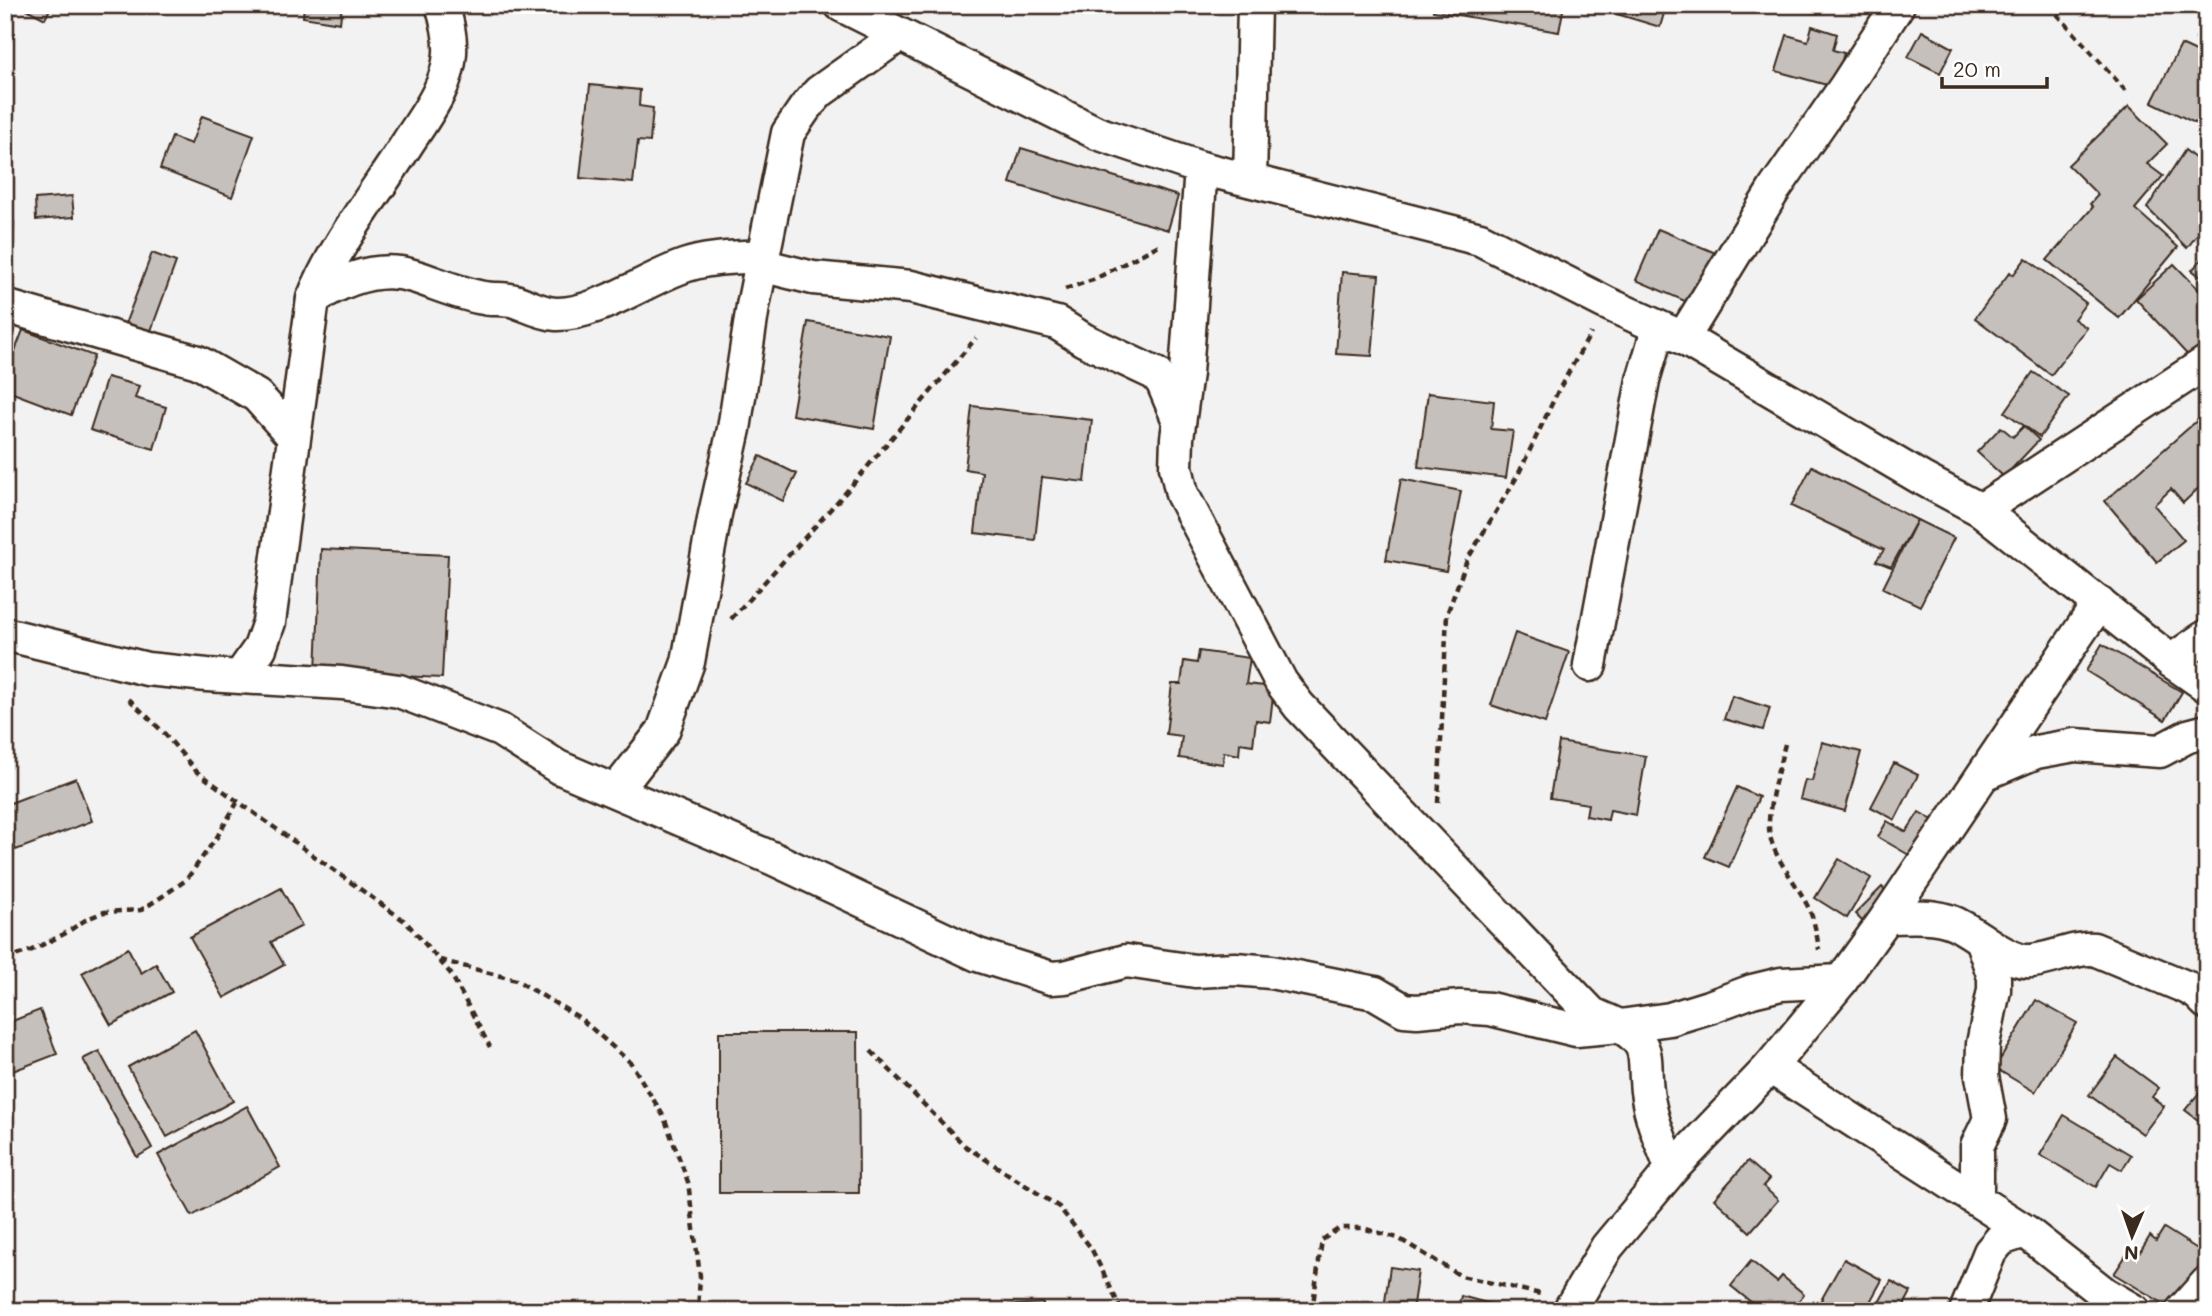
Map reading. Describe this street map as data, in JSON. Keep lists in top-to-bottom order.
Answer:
{
  "scale_bar": "20 m",
  "north": "bottom"
}
